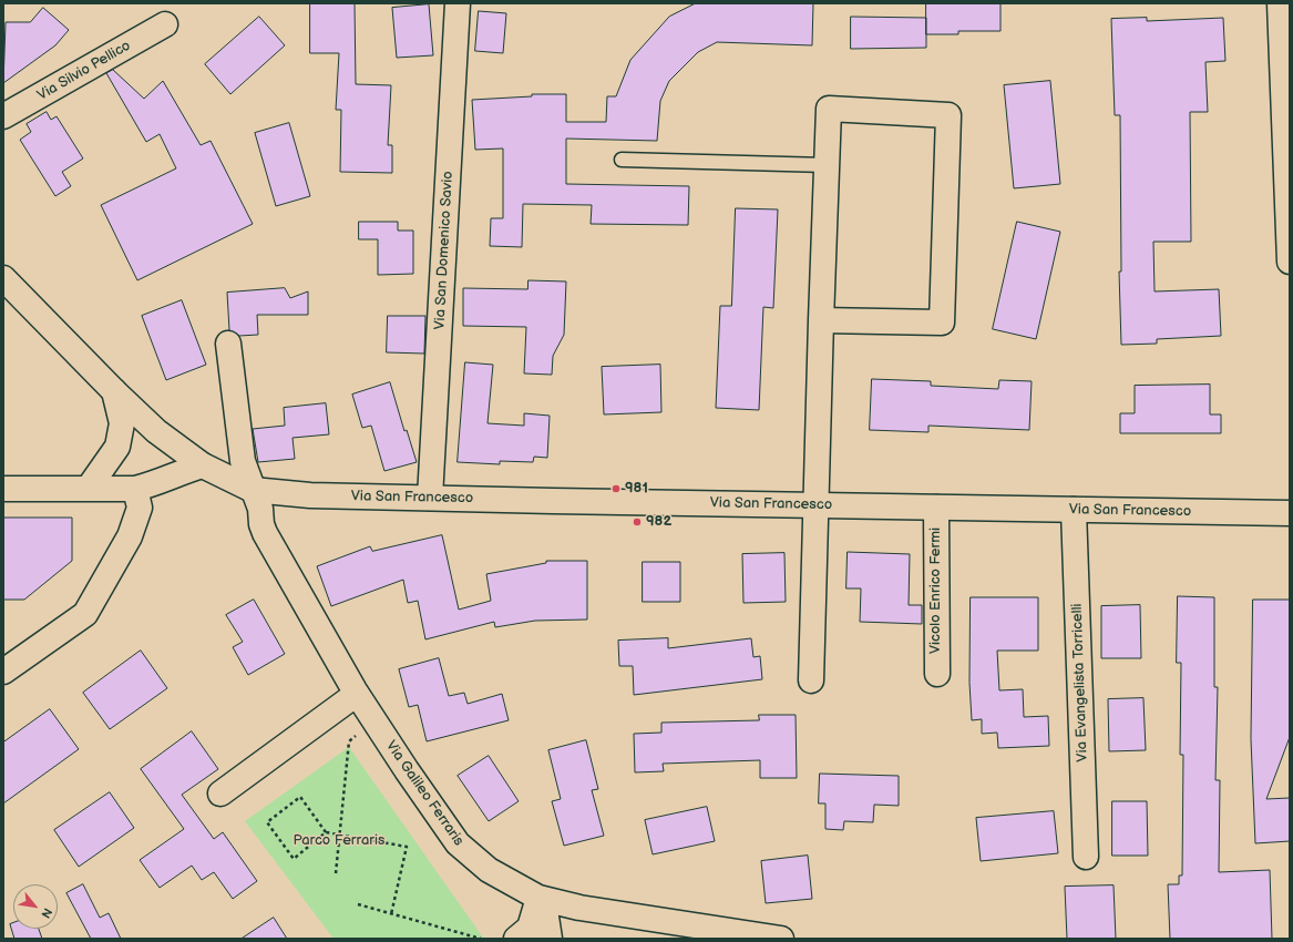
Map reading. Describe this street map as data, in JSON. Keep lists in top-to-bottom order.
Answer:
{
  "streets": {
    "street": [
      "Via Silvio Pellico",
      "Via San Domenico Savio",
      "Via San Francesco",
      "Vicolo Enrico Fermi",
      "Via Evangelista Torricelli",
      "Via Galileo Ferraris"
    ]
  },
  "crossings": [
    ["Via San Domenico Savio", "Via San Francesco"],
    ["Via San Francesco", "Vicolo Enrico Fermi"],
    ["Via San Francesco", "Via Evangelista Torricelli"],
    ["Via San Francesco", "Via Galileo Ferraris"]
  ],
  "parks": ["Parco Ferraris"],
  "places": ["981", "982"],
  "north": "bottom right"
}
